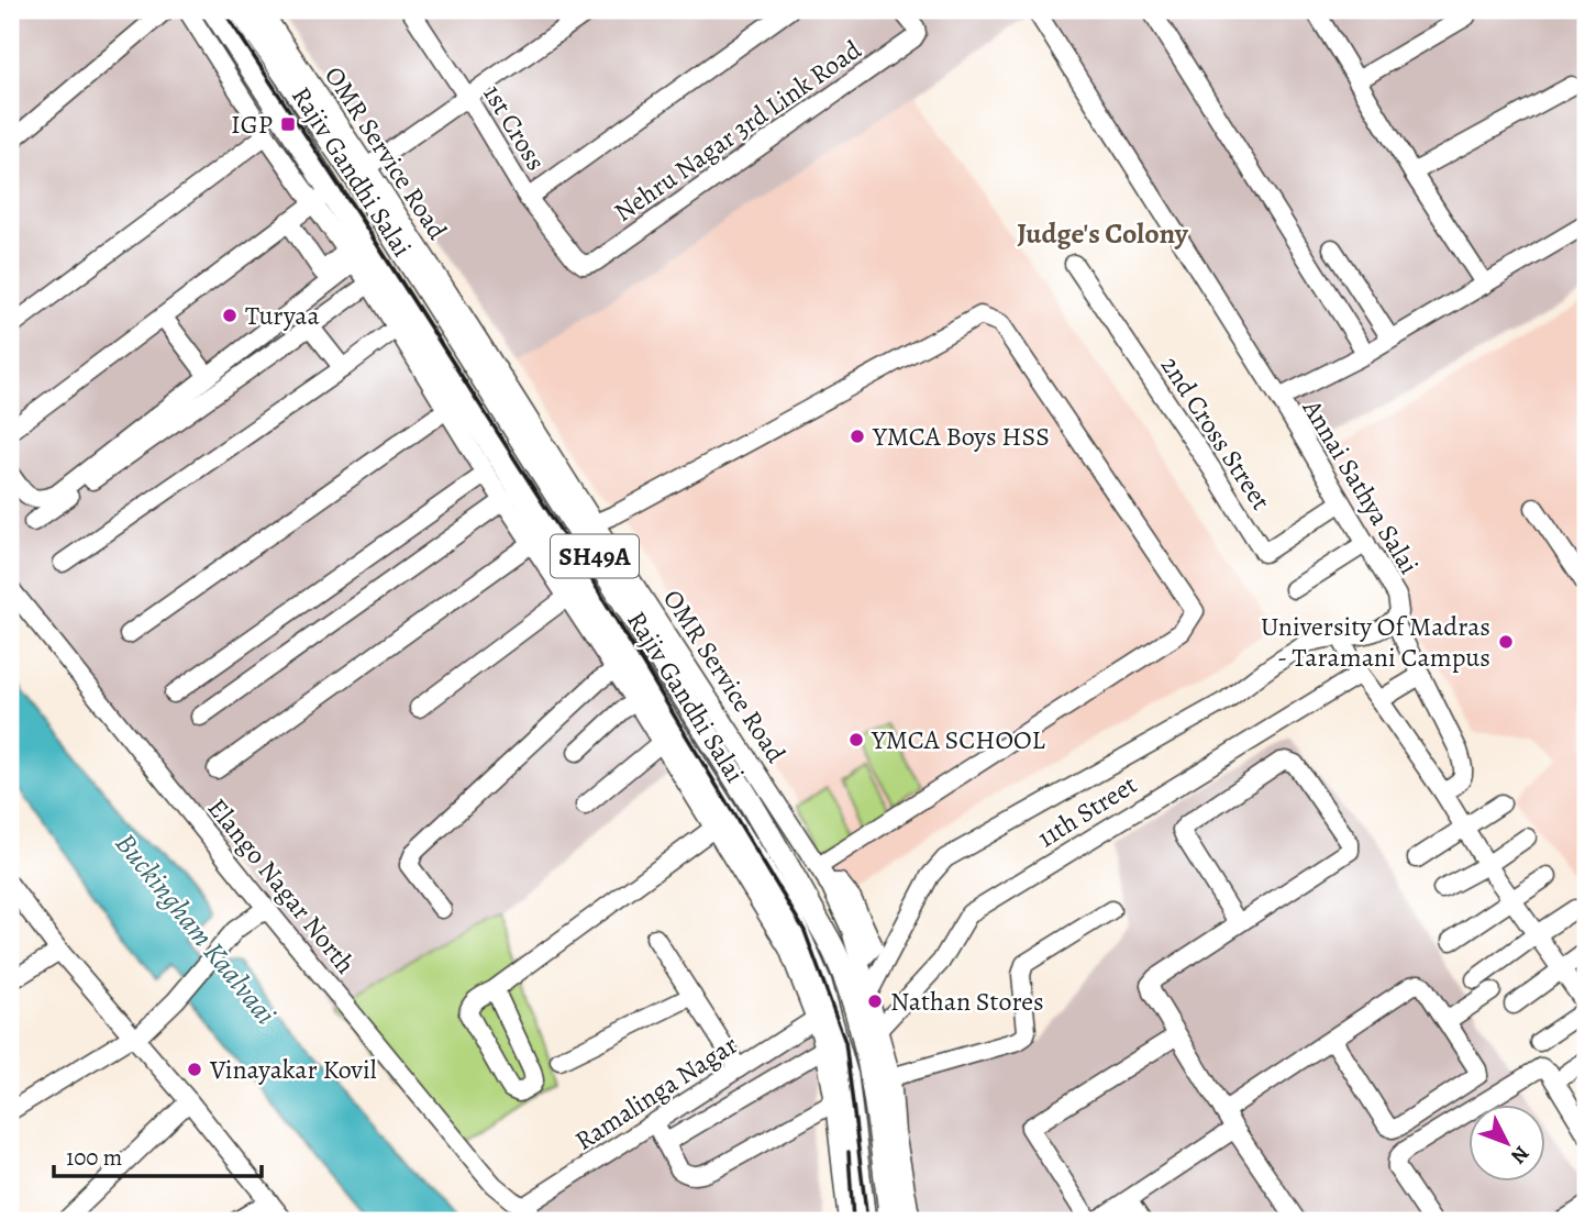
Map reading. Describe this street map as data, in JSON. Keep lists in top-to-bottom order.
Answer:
{
  "streets": {
    "main road": ["Rajiv Gandhi Salai", "SH49A"],
    "street": [
      "1st Cross",
      "Nehru Nagar 3rd Link Road",
      "OMR Service Road",
      "2nd Cross Street",
      "Annai Sathya Salai",
      "11th Street",
      "Elango Nagar North",
      "Ramalinga Nagar"
    ]
  },
  "crossings": [
    ["1st Cross", "Nehru Nagar 3rd Link Road"],
    ["OMR Service Road", "Rajiv Gandhi Salai"],
    ["OMR Service Road", "11th Street"],
    ["Rajiv Gandhi Salai", "Ramalinga Nagar"],
    ["2nd Cross Street", "Annai Sathya Salai"],
    ["Elango Nagar North", "Ramalinga Nagar"]
  ],
  "districts": ["Judge's Colony"],
  "water": ["Buckingham Kaalvaai"],
  "places": {
    "transit": ["IGP"],
    "other": [
      "Turyaa",
      "YMCA Boys HSS",
      "University Of Madras - Taramani Campus",
      "YMCA SCHOOL",
      "Nathan Stores",
      "Vinayakar Kovil"
    ]
  },
  "scale_bar": "100 m",
  "north": "bottom right"
}
